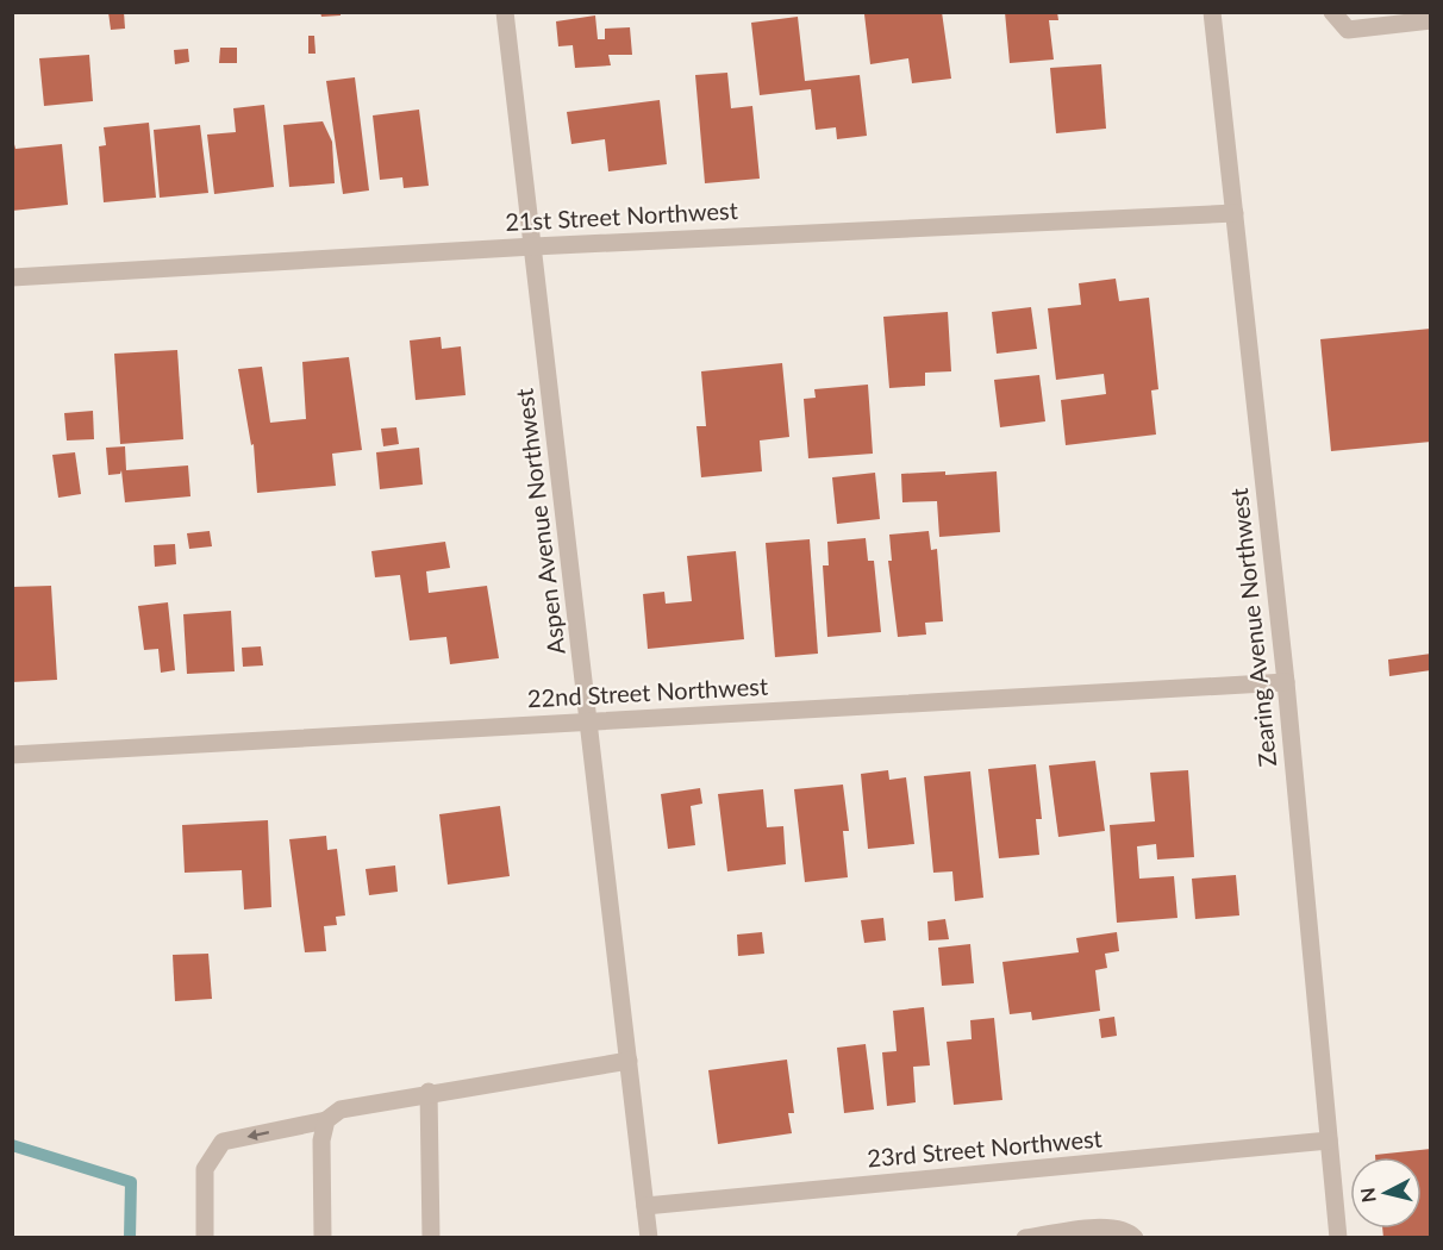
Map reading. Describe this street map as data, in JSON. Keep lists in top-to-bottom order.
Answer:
{
  "streets": {
    "street": [
      "21st Street Northwest",
      "Aspen Avenue Northwest",
      "Zearing Avenue Northwest",
      "22nd Street Northwest",
      "23rd Street Northwest"
    ]
  },
  "crossings": [
    ["21st Street Northwest", "Aspen Avenue Northwest"],
    ["21st Street Northwest", "Zearing Avenue Northwest"],
    ["Aspen Avenue Northwest", "22nd Street Northwest"],
    ["Aspen Avenue Northwest", "23rd Street Northwest"],
    ["Zearing Avenue Northwest", "22nd Street Northwest"],
    ["Zearing Avenue Northwest", "23rd Street Northwest"]
  ],
  "north": "left"
}
